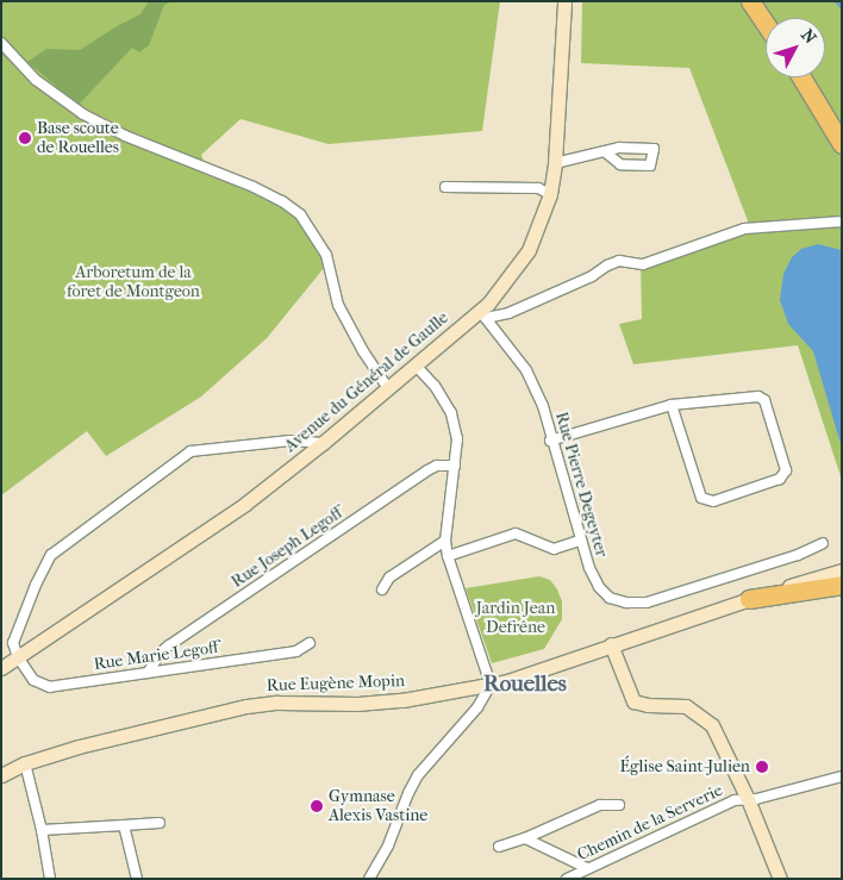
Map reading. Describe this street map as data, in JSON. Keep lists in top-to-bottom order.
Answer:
{
  "streets": {
    "street": [
      "Avenue du Général de Gaulle",
      "Rue Pierre Degeyter",
      "Rue Joseph Legoff",
      "Rue Marie Legoff",
      "Rue Eugène Mopin",
      "Chemin de la Serverie"
    ]
  },
  "crossings": [
    ["Avenue du Général de Gaulle", "Rue Pierre Degeyter"],
    ["Avenue du Général de Gaulle", "Rue Marie Legoff"],
    ["Rue Joseph Legoff", "Rue Marie Legoff"]
  ],
  "districts": ["Rouelles"],
  "parks": ["Arboretum de la foret de Montgeon", "Jardin Jean Defrêne"],
  "places": ["Base scoute de Rouelles", "Église Saint-Julien", "Gymnase Alexis Vastine"],
  "north": "top right"
}
